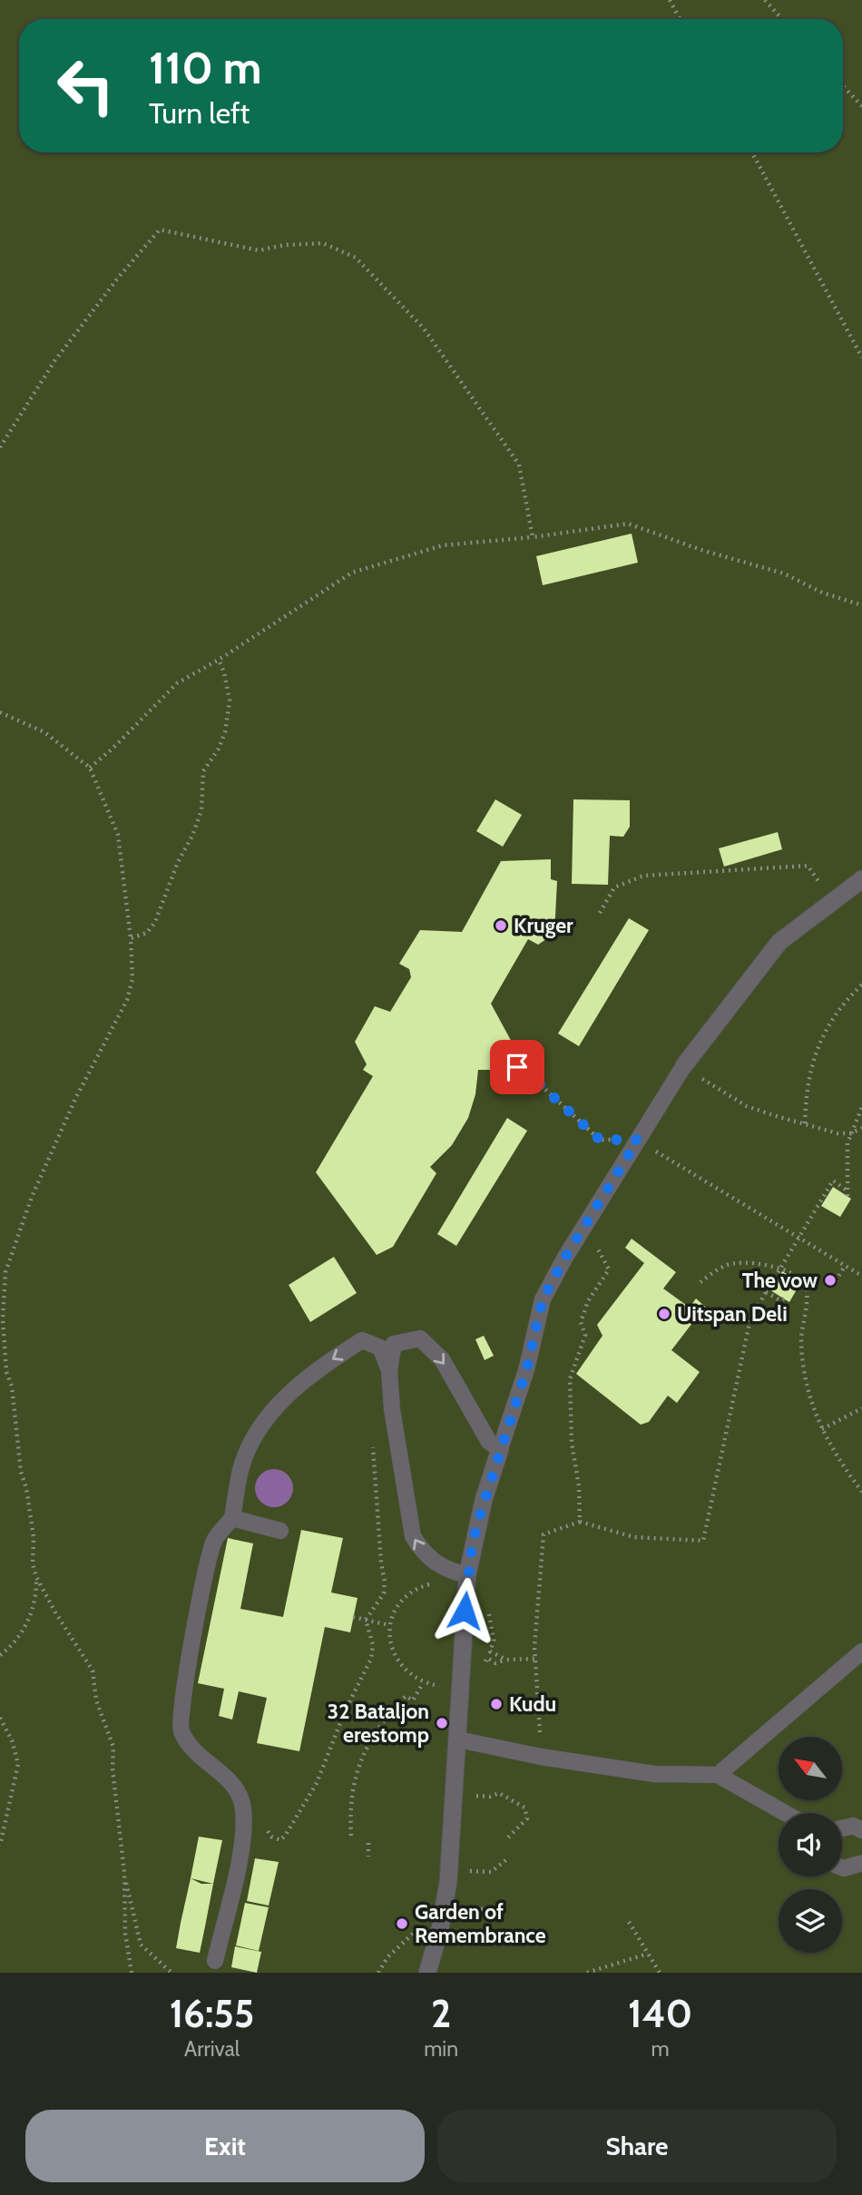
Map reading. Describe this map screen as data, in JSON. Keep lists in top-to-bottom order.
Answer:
{
  "places": [
    "Kruger",
    "The vow",
    "Uitspan Deli",
    "Kudu",
    "32 Bataljon erestomp",
    "Garden of Remembrance"
  ],
  "north": "top left",
  "page": {
    "turn": ["110 m", "Turn left"],
    "eta": [
      "16:55",
      "Arrival",
      "2",
      "min",
      "140",
      "m"
    ],
    "buttons": ["Exit", "Share"]
  }
}
